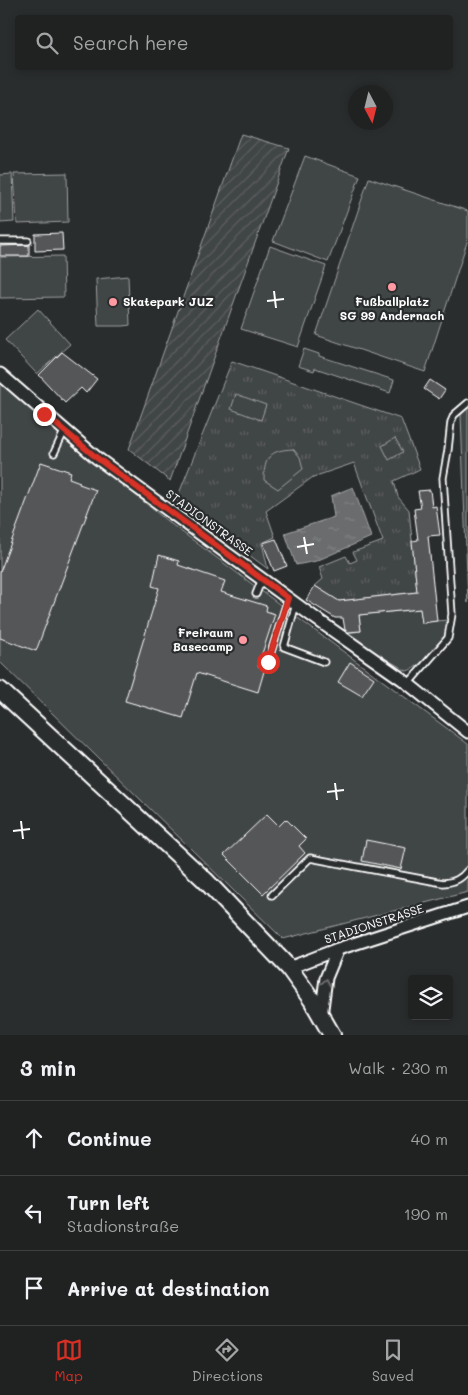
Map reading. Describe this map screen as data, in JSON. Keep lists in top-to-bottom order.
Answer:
{
  "streets": {
    "street": ["STADIONSTRASSE"]
  },
  "places": ["Fußballplatz SG 99 Andernach", "Skatepark JUZ", "Freiraum Basecamp"],
  "north": "bottom",
  "page": {
    "search": "Search here",
    "heading": ["3 min", "Walk · 230 m"],
    "list": [
      ["Continue", "40 m"],
      ["Turn left", "Stadionstraße", "190 m"],
      "Arrive at destination"
    ],
    "nav": ["Map", "Directions", "Saved"]
  }
}
